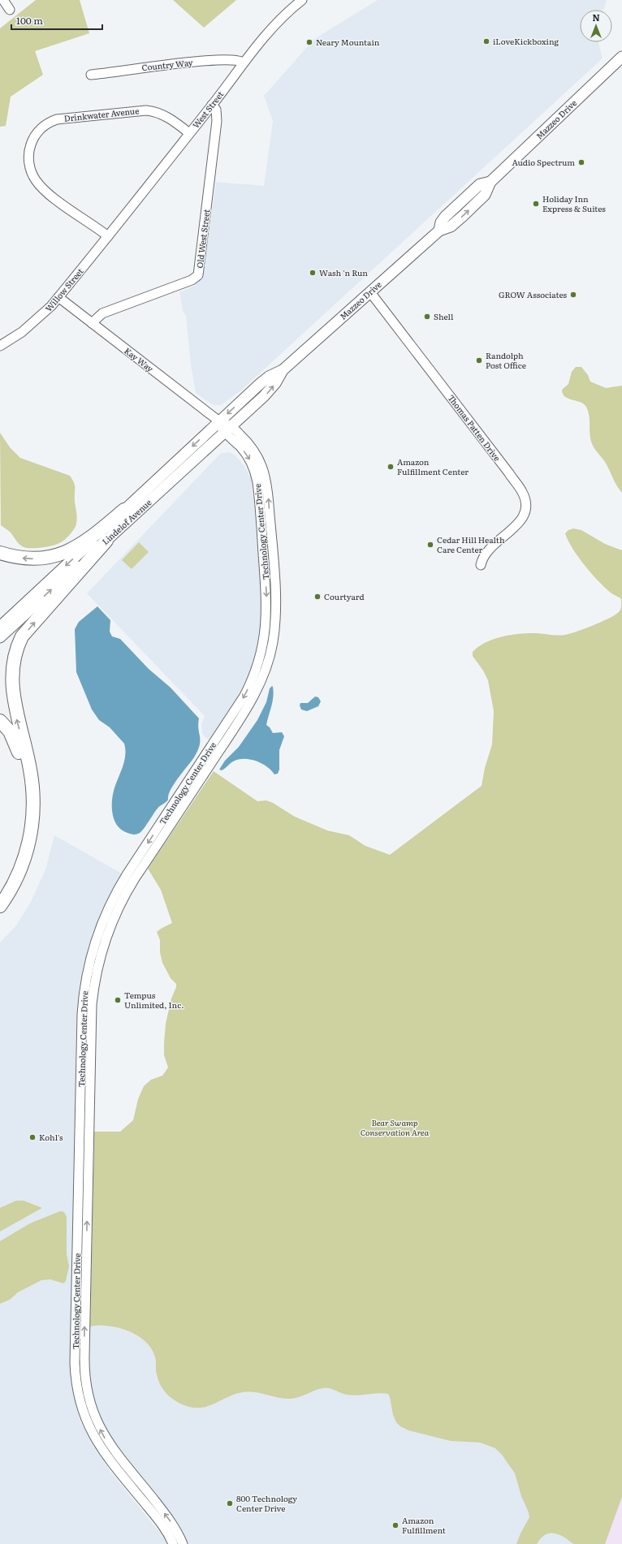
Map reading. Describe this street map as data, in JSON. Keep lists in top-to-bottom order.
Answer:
{
  "streets": {
    "main road": ["Mazzeo Drive", "Lindelof Avenue"],
    "street": [
      "Country Way",
      "West Street",
      "Drinkwater Avenue",
      "Old West Street",
      "Willow Street",
      "Kay Way",
      "Thomas Patten Drive",
      "Technology Center Drive"
    ]
  },
  "crossings": [
    ["Country Way", "West Street"],
    ["West Street", "Drinkwater Avenue"],
    ["West Street", "Old West Street"],
    ["West Street", "Willow Street"],
    ["Drinkwater Avenue", "Willow Street"],
    ["Mazzeo Drive", "Thomas Patten Drive"],
    ["Mazzeo Drive", "Lindelof Avenue"],
    ["Old West Street", "Kay Way"],
    ["Willow Street", "Kay Way"],
    ["Kay Way", "Lindelof Avenue"],
    ["Kay Way", "Technology Center Drive"],
    ["Lindelof Avenue", "Technology Center Drive"]
  ],
  "parks": ["Bear Swamp Conservation Area"],
  "places": [
    "iLoveKickboxing",
    "Neary Mountain",
    "Audio Spectrum",
    "Holiday Inn Express & Suites",
    "Wash 'n Run",
    "GROW Associates",
    "Shell",
    "Randolph Post Office",
    "Amazon Fulfillment Center",
    "Cedar Hill Health Care Center",
    "Courtyard",
    "Tempus Unlimited, Inc.",
    "Kohl's",
    "800 Technology Center Drive",
    "Amazon Fulfillment"
  ],
  "scale_bar": "100 m",
  "north": "top"
}
